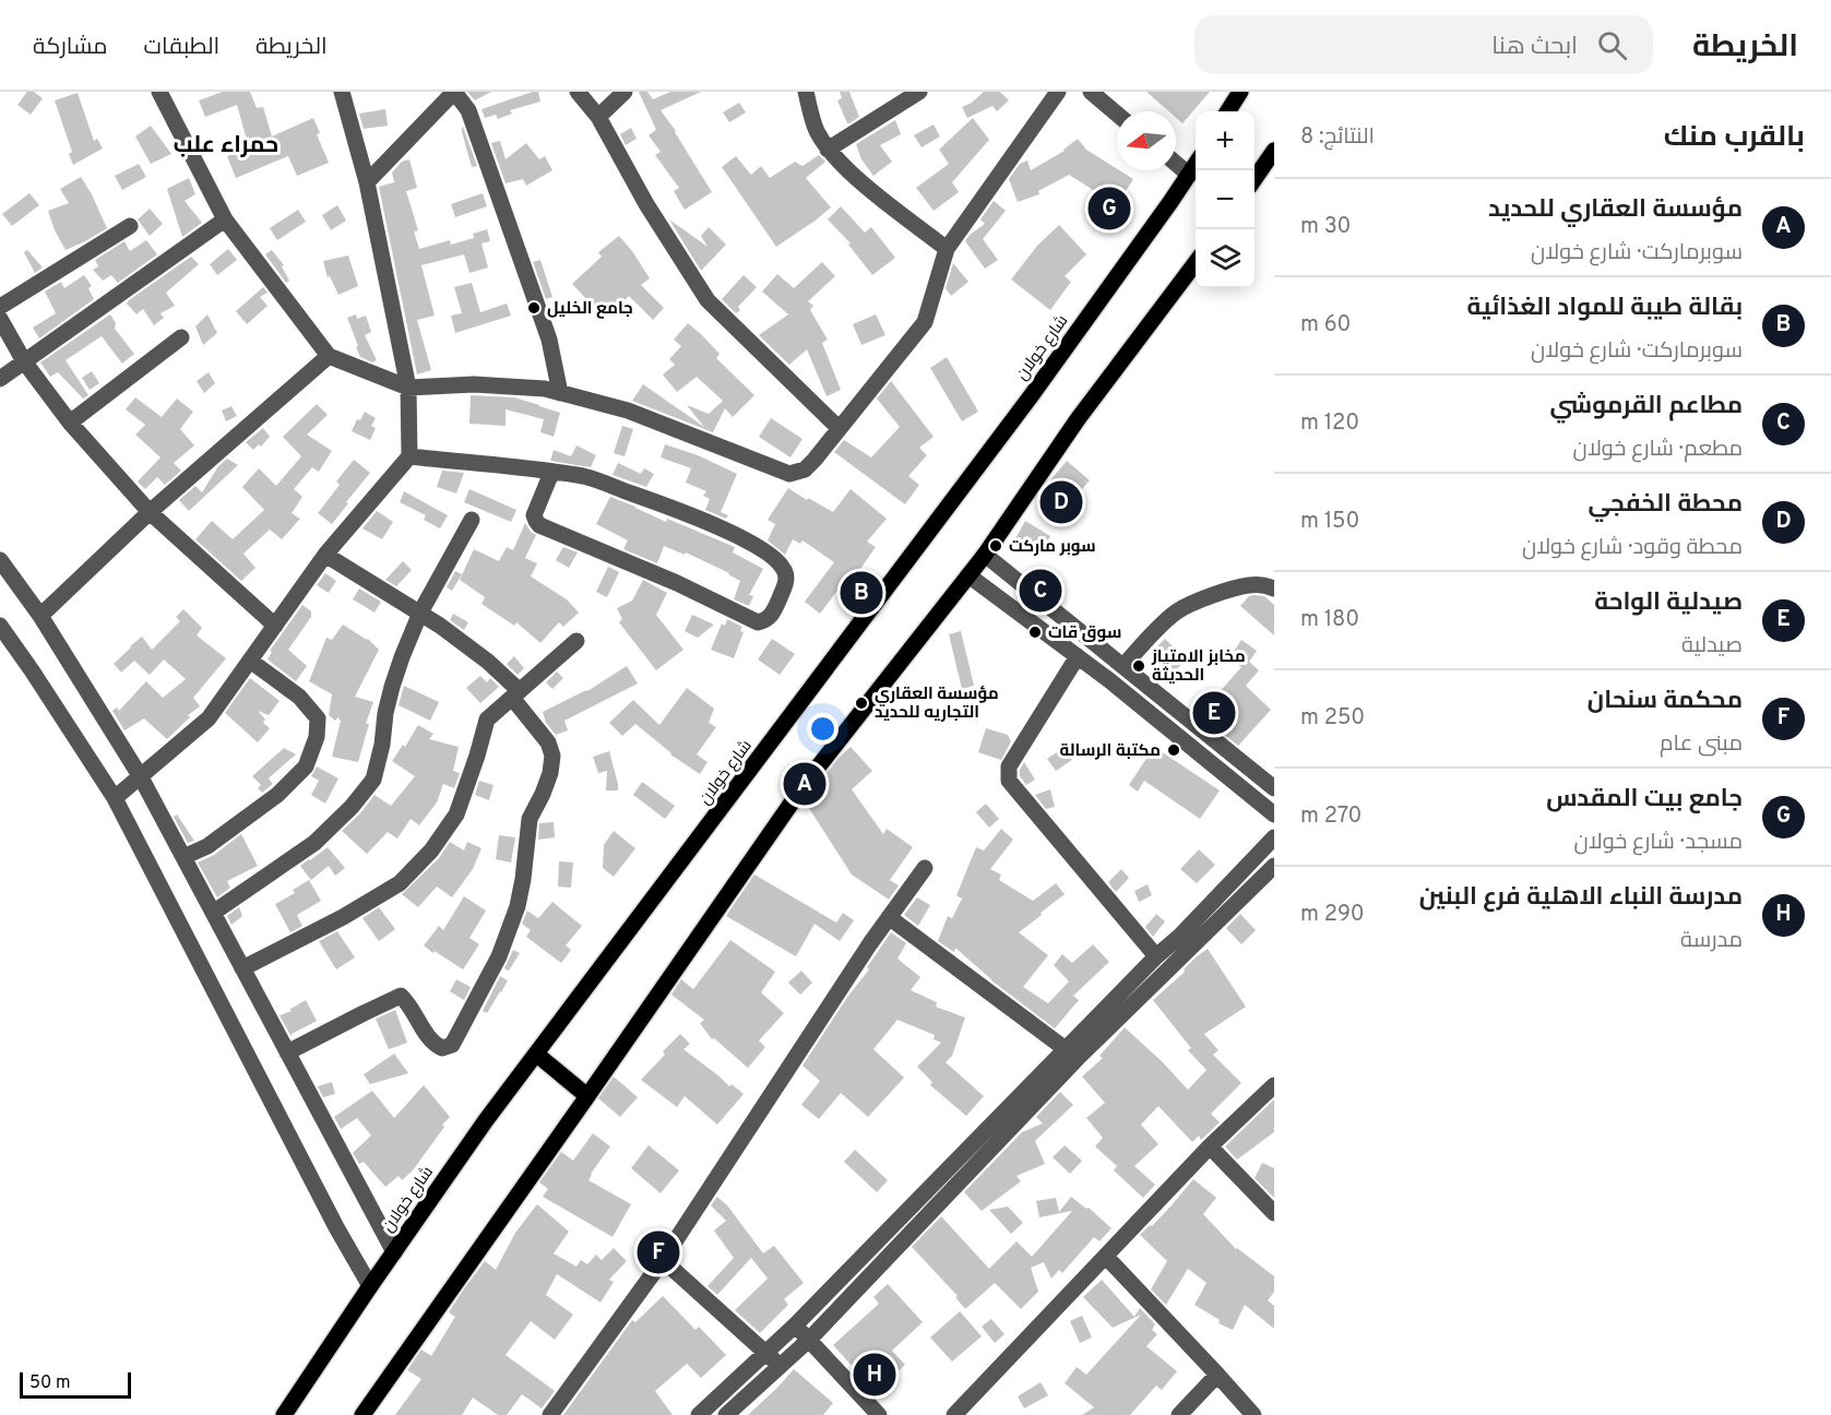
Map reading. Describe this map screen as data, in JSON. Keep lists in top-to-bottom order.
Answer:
{
  "streets": {
    "main road": ["شارع خولان"]
  },
  "districts": ["حمراء علب"],
  "places": [
    "جامع الخليل",
    "سوبر ماركت",
    "سوق قات",
    "مخابز الامتياز الحديثة",
    "مؤسسة العقاري التجاريه للحديد",
    "مكتبة الرسالة"
  ],
  "scale_bar": "50 m",
  "north": "left",
  "page": {
    "header": "الخريطة",
    "search": "ابحث هنا",
    "nav": ["الخريطة", "الطبقات", "مشاركة"],
    "heading": ["بالقرب منك", "النتائج: 8"],
    "map_buttons": ["+", "−"],
    "list": [
      {
        "mark": "A",
        "name": "مؤسسة العقاري للحديد",
        "note": "سوبرماركت · شارع خولان",
        "value": "30 m"
      },
      {
        "mark": "B",
        "name": "بقالة طيبة للمواد الغذائية",
        "note": "سوبرماركت · شارع خولان",
        "value": "60 m"
      },
      {
        "mark": "C",
        "name": "مطاعم القرموشي",
        "note": "مطعم · شارع خولان",
        "value": "120 m"
      },
      {
        "mark": "D",
        "name": "محطة الخفجي",
        "note": "محطة وقود · شارع خولان",
        "value": "150 m"
      },
      {
        "mark": "E",
        "name": "صيدلية الواحة",
        "note": "صيدلية",
        "value": "180 m"
      },
      {
        "mark": "F",
        "name": "محكمة سنحان",
        "note": "مبنى عام",
        "value": "250 m"
      },
      {
        "mark": "G",
        "name": "جامع بيت المقدس",
        "note": "مسجد · شارع خولان",
        "value": "270 m"
      },
      {
        "mark": "H",
        "name": "مدرسة النباء الاهلية فرع البنين",
        "note": "مدرسة",
        "value": "290 m"
      }
    ],
    "pins": [
      "G",
      "D",
      "C",
      "B",
      "E",
      "A",
      "F",
      "H"
    ],
    "scale": "50 m"
  }
}
